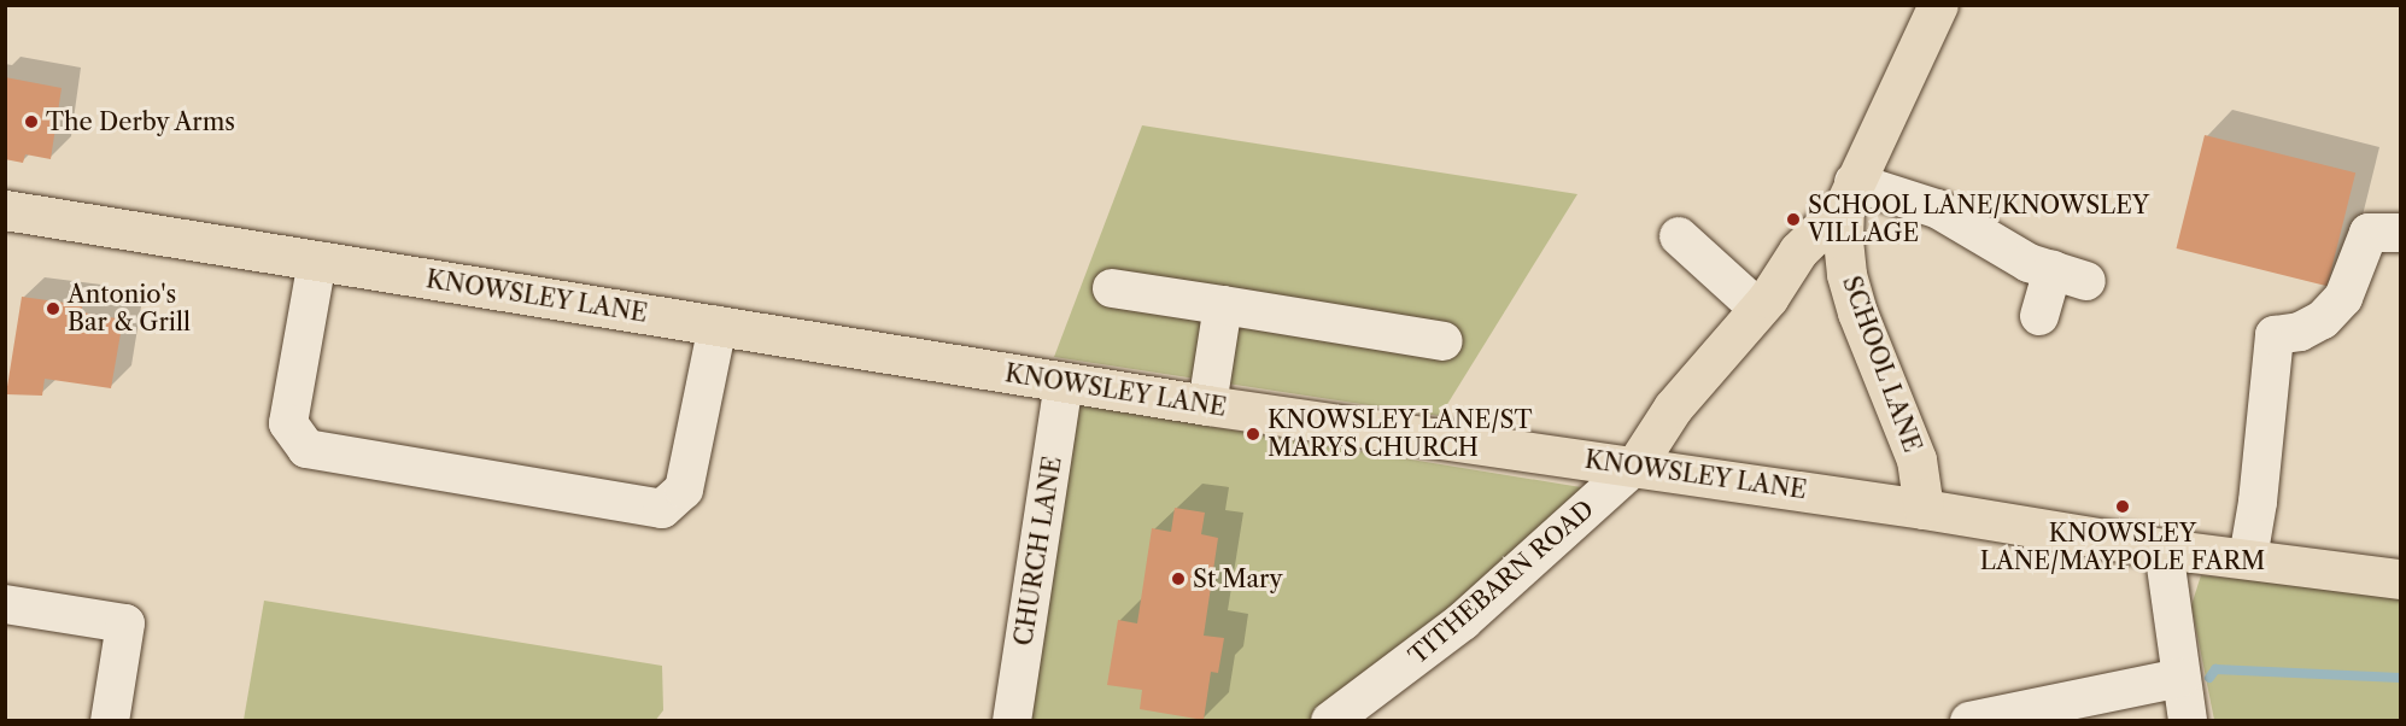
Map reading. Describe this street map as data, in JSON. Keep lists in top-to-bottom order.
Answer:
{
  "streets": {
    "main road": ["KNOWSLEY LANE", "SCHOOL LANE"],
    "street": ["CHURCH LANE", "TITHEBARN ROAD"]
  },
  "crossings": [
    ["KNOWSLEY LANE", "SCHOOL LANE"],
    ["KNOWSLEY LANE", "CHURCH LANE"],
    ["KNOWSLEY LANE", "TITHEBARN ROAD"],
    ["SCHOOL LANE", "TITHEBARN ROAD"]
  ],
  "places": [
    "The Derby Arms",
    "SCHOOL LANE/KNOWSLEY VILLAGE",
    "Antonio's Bar & Grill",
    "KNOWSLEY LANE/ST MARYS CHURCH",
    "KNOWSLEY LANE/MAYPOLE FARM",
    "St Mary"
  ]
}
